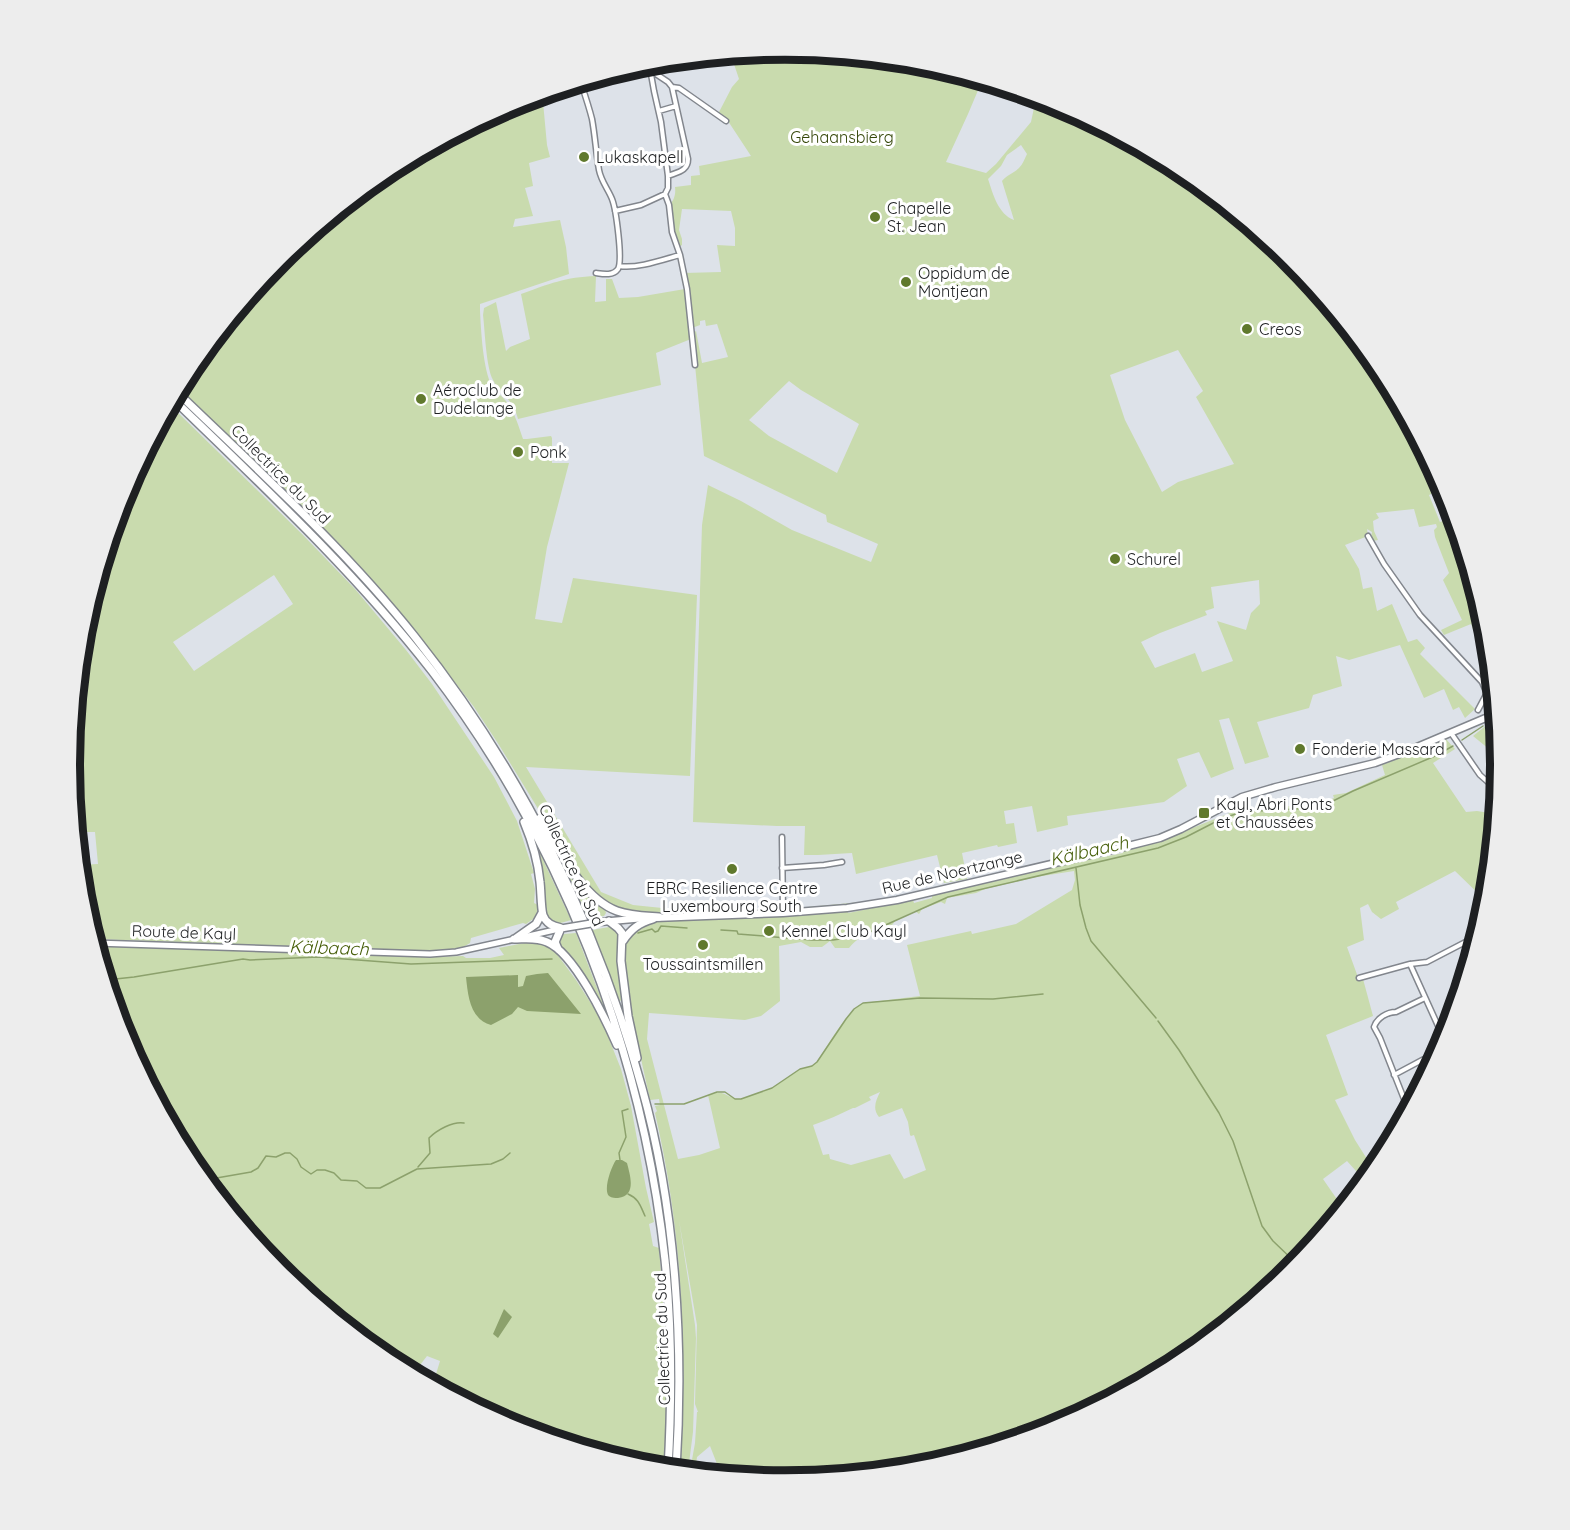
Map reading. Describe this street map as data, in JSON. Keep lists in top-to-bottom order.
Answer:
{
  "streets": {
    "highway": ["Collectrice du Sud"],
    "main road": ["Rue de Noertzange", "Route de Kayl"]
  },
  "crossings": [
    ["Rue de Noertzange", "Route de Kayl"]
  ],
  "water": ["Kälbaach"],
  "parks": ["Gehaansbierg"],
  "places": {
    "other": [
      "Lukaskapell",
      "Chapelle St. Jean",
      "Oppidum de Montjean",
      "Creos",
      "Aéroclub de Dudelange",
      "Ponk",
      "Schurel",
      "Fonderie Massard",
      "EBRC Resilience Centre Luxembourg South",
      "Kennel Club Kayl",
      "Toussaintsmillen"
    ],
    "transit": ["Kayl, Abri Ponts et Chaussées"]
  }
}
